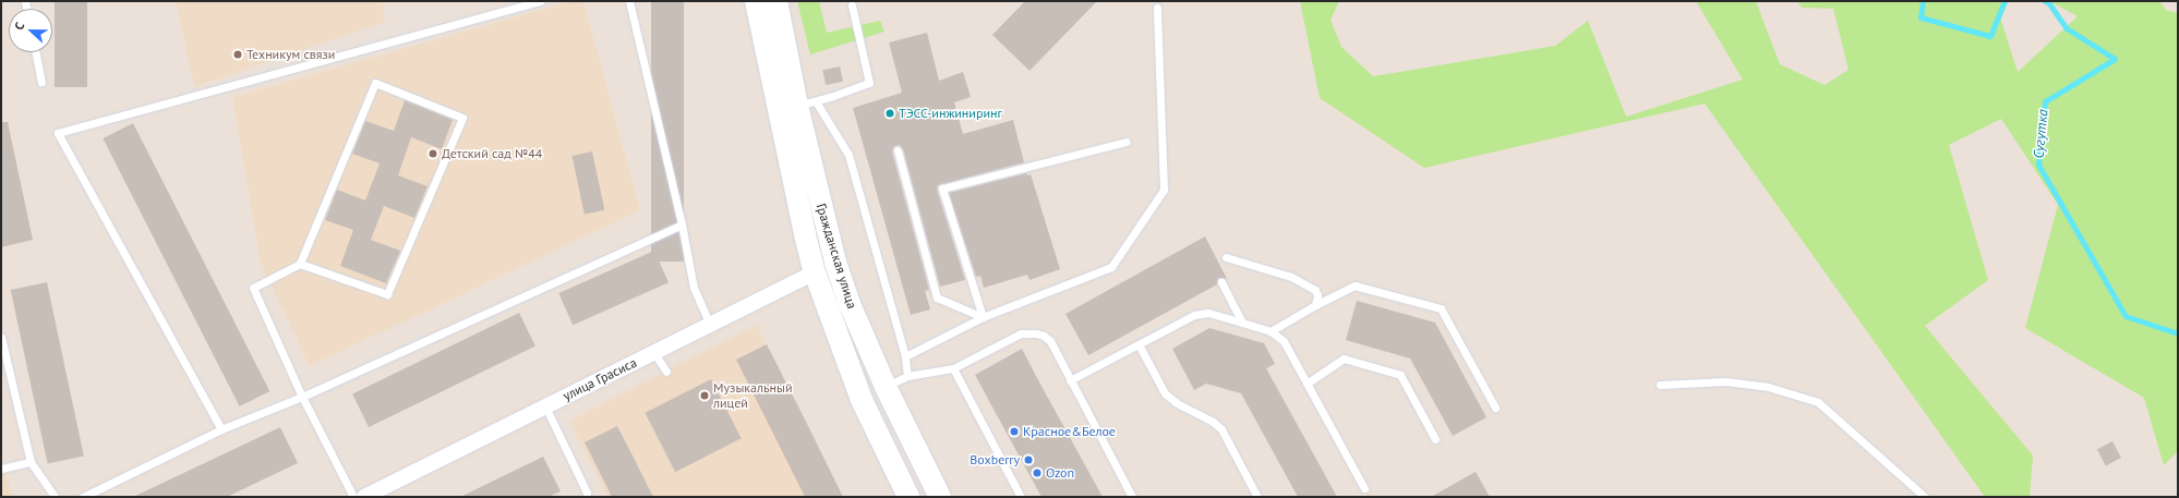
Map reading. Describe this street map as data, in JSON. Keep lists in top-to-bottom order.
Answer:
{
  "streets": {
    "main road": ["Гражданская улица", "улица Грасиса"]
  },
  "crossings": [
    ["Гражданская улица", "улица Грасиса"]
  ],
  "water": ["Сугутка"],
  "places": [
    "Техникум связи",
    "ТЭСС-инжиниринг",
    "Детский сад №44",
    "Музыкальный лицей",
    "Красное&Белое",
    "Boxberry",
    "Ozon"
  ],
  "north": "left"
}
